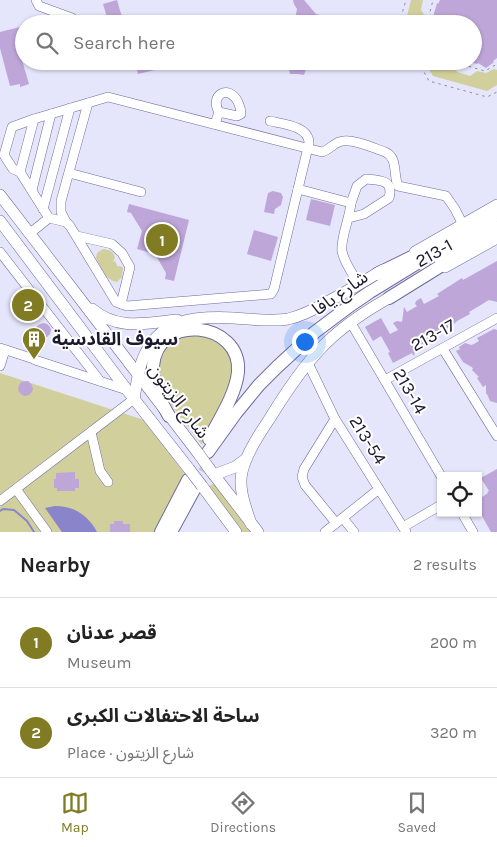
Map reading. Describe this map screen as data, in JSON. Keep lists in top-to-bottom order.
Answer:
{
  "streets": {
    "highway": ["شارع يافا"],
    "main road": ["213-1", "شارع الزيتون"],
    "street": ["213-17", "213-14", "213-54"]
  },
  "crossings": [
    ["213-1", "213-14"],
    ["213-1", "شارع الزيتون"],
    ["213-1", "213-54"],
    ["شارع يافا", "شارع الزيتون"],
    ["213-17", "213-14"]
  ],
  "places": {
    "building": ["سيوف القادسية"]
  },
  "page": {
    "search": "Search here",
    "pins": ["1", "2"],
    "heading": ["Nearby", "2 results"],
    "list": [
      {
        "mark": "1",
        "name": "قصر عدنان",
        "note": "Museum",
        "value": "200 m"
      },
      {
        "mark": "2",
        "name": "ساحة الاحتفالات الكبرى",
        "note": "Place · شارع الزيتون",
        "value": "320 m"
      }
    ],
    "nav": ["Map", "Directions", "Saved"]
  }
}
